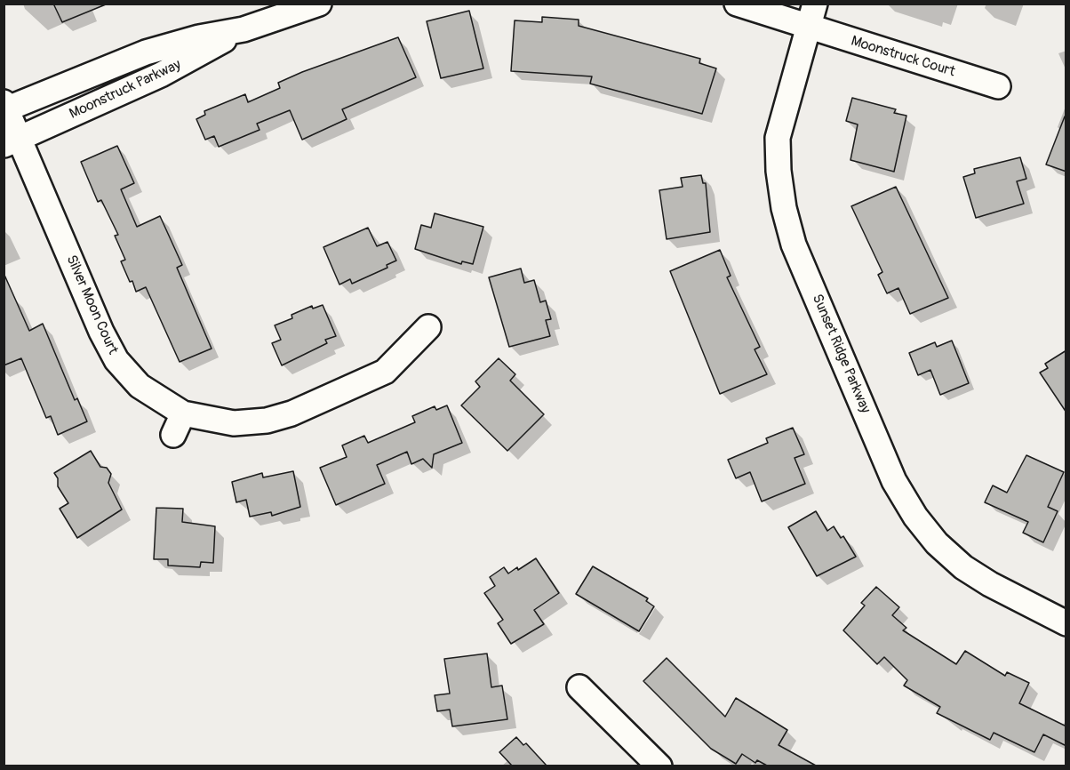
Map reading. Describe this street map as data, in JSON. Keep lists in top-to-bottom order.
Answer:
{
  "streets": {
    "street": [
      "Moonstruck Court",
      "Moonstruck Parkway",
      "Silver Moon Court",
      "Sunset Ridge Parkway"
    ]
  },
  "crossings": [
    ["Moonstruck Court", "Sunset Ridge Parkway"],
    ["Moonstruck Parkway", "Silver Moon Court"]
  ]
}
